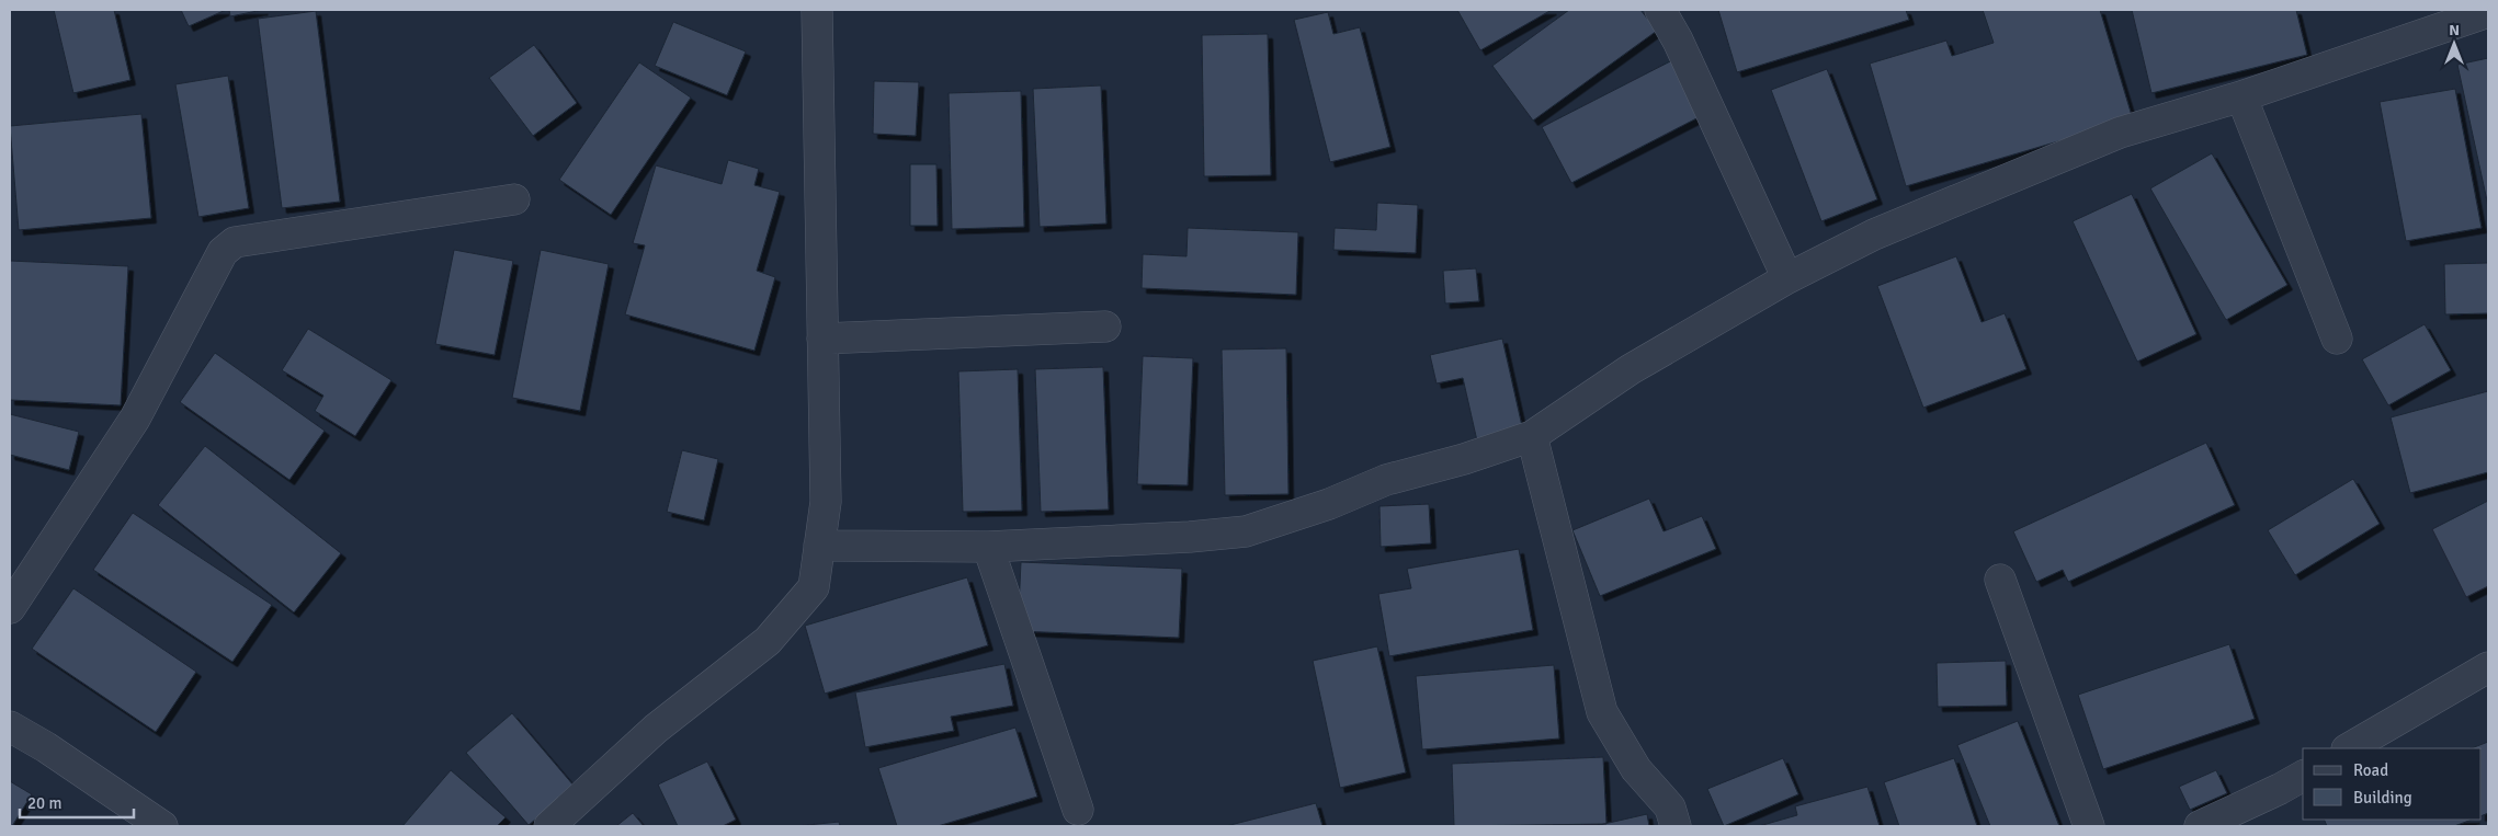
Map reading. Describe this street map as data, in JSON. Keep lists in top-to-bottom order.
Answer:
{
  "legend": ["Road", "Building"],
  "scale_bar": "20 m",
  "north": "top"
}
